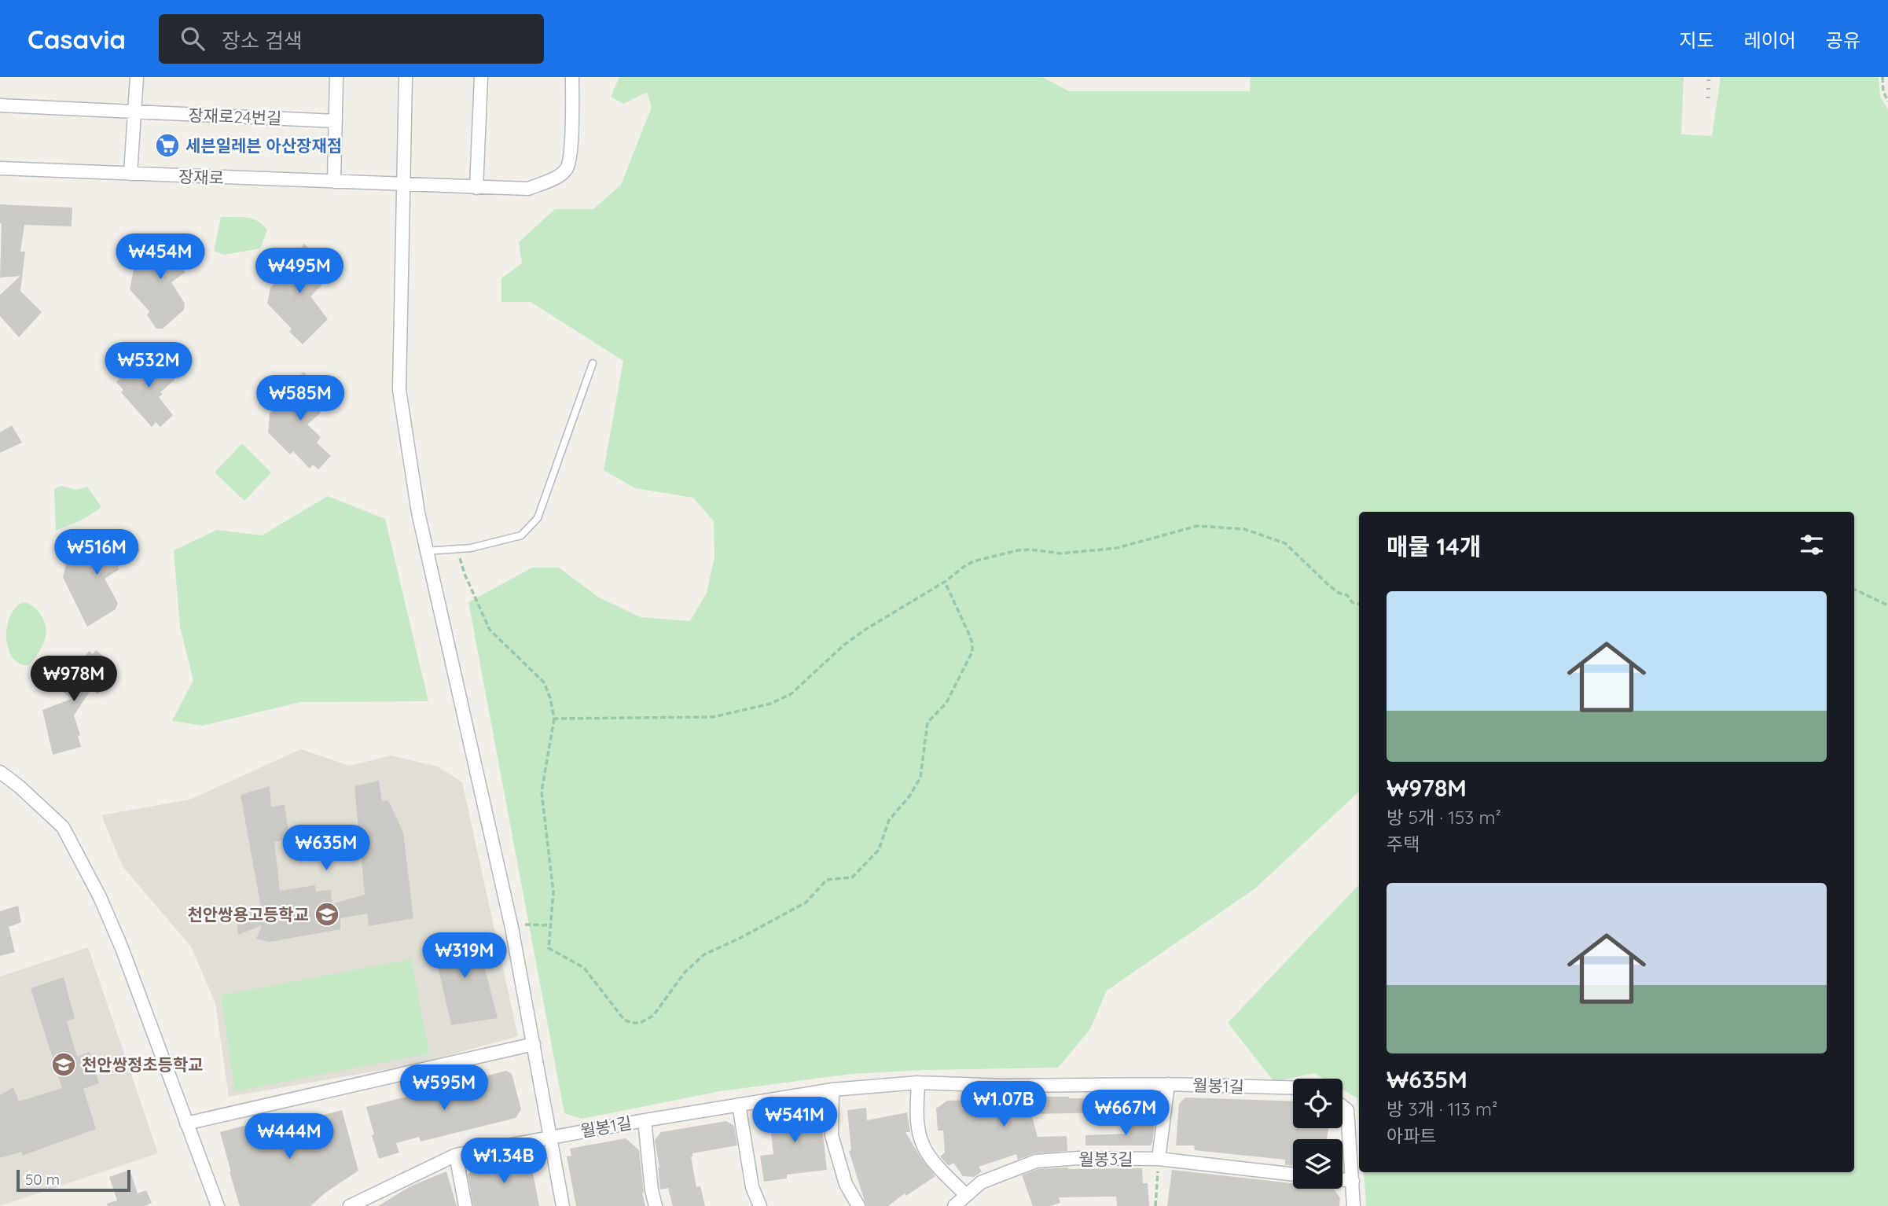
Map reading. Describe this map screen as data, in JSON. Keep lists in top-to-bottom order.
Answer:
{
  "streets": {
    "street": [
      "장재로24번길",
      "장재로",
      "월봉1길",
      "월봉3길"
    ]
  },
  "places": {
    "supermarket": ["세븐일레븐 아산장재점"],
    "school or university": ["천안쌍용고등학교", "천안쌍정초등학교"]
  },
  "scale_bar": "50 m",
  "page": {
    "header": "Casavia",
    "search": "장소 검색",
    "nav": ["지도", "레이어", "공유"],
    "price": [
      "₩454M",
      "₩495M",
      "₩532M",
      "₩585M",
      "₩516M",
      "₩978M",
      "₩635M",
      "₩319M",
      "₩595M",
      "₩1.07B",
      "₩667M",
      "₩541M",
      "₩444M",
      "₩1.34B"
    ],
    "heading": "매물 14개",
    "list": [
      {
        "name": "₩978M",
        "note": "방 5개 · 153 m² · 주택"
      },
      {
        "name": "₩635M",
        "note": "방 3개 · 113 m² · 아파트"
      }
    ],
    "scale": "50 m"
  }
}
